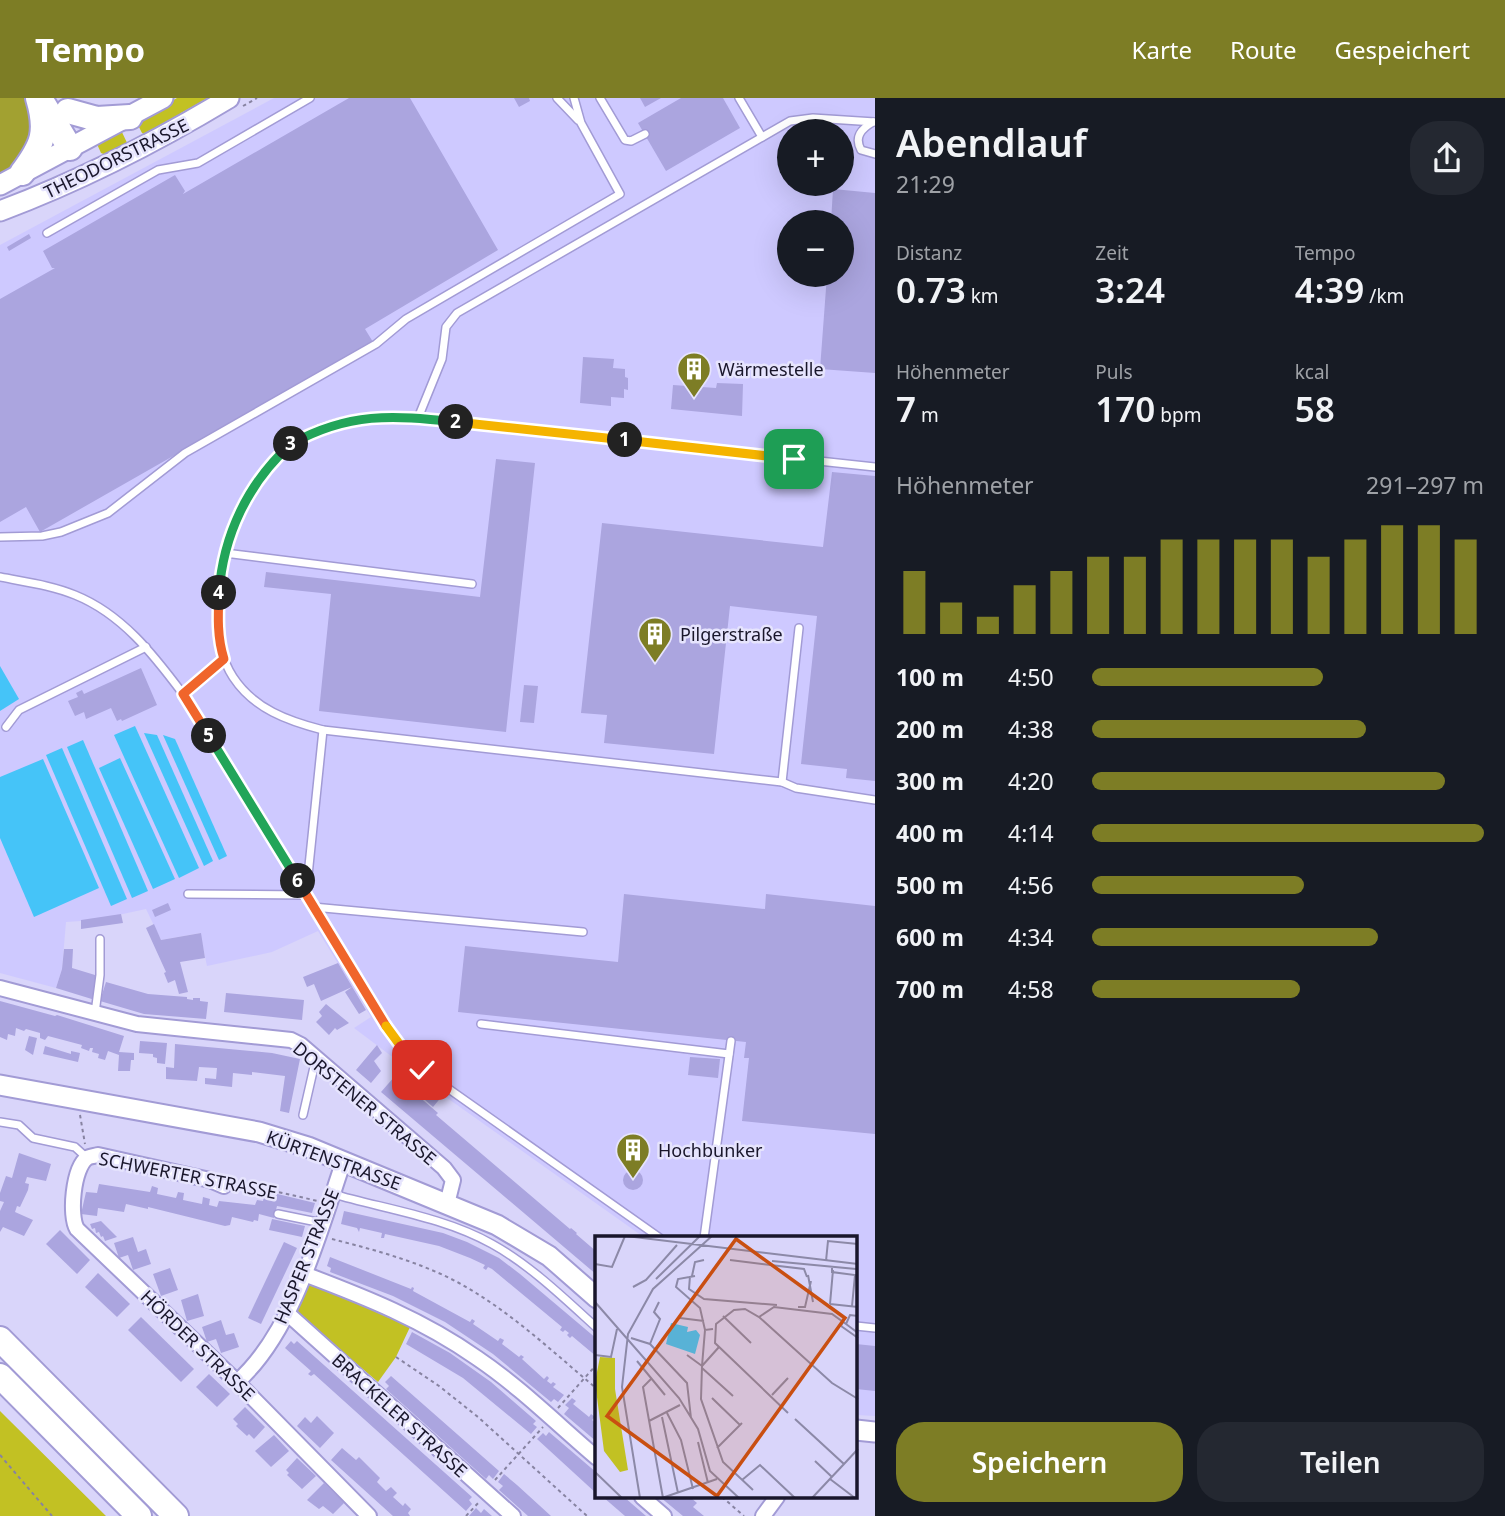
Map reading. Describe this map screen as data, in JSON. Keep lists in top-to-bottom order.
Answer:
{
  "streets": {
    "main road": ["THEODORSTRASSE", "KÜRTENSTRASSE"],
    "street": [
      "DORSTENER STRASSE",
      "SCHWERTER STRASSE",
      "HASPER STRASSE",
      "HÖRDER STRASSE",
      "BRACKELER STRASSE"
    ]
  },
  "crossings": [
    ["DORSTENER STRASSE", "KÜRTENSTRASSE"],
    ["KÜRTENSTRASSE", "SCHWERTER STRASSE"],
    ["KÜRTENSTRASSE", "HASPER STRASSE"],
    ["SCHWERTER STRASSE", "HASPER STRASSE"],
    ["SCHWERTER STRASSE", "HÖRDER STRASSE"],
    ["HASPER STRASSE", "HÖRDER STRASSE"],
    ["HASPER STRASSE", "BRACKELER STRASSE"]
  ],
  "places": {
    "building": ["Wärmestelle", "Pilgerstraße", "Hochbunker"]
  },
  "page": {
    "header": "Tempo",
    "nav": ["Karte", "Route", "Gespeichert"],
    "heading": ["Abendlauf", "21:29"],
    "map_buttons": ["+", "−"],
    "stats": [
      ["Distanz", "0.73 km"],
      ["Zeit", "3:24"],
      ["Tempo", "4:39 /km"],
      ["Höhenmeter", "7 m"],
      ["Puls", "170 bpm"],
      ["kcal", "58"]
    ],
    "pins": [
      "2",
      "1",
      "3",
      "4",
      "5",
      "6"
    ],
    "chart": ["Höhenmeter", "291–297 m"],
    "list": [
      {
        "name": "100 m",
        "note": "4:50"
      },
      {
        "name": "200 m",
        "note": "4:38"
      },
      {
        "name": "300 m",
        "note": "4:20"
      },
      {
        "name": "400 m",
        "note": "4:14"
      },
      {
        "name": "500 m",
        "note": "4:56"
      },
      {
        "name": "600 m",
        "note": "4:34"
      },
      {
        "name": "700 m",
        "note": "4:58"
      }
    ],
    "buttons": ["Speichern", "Teilen"]
  }
}
